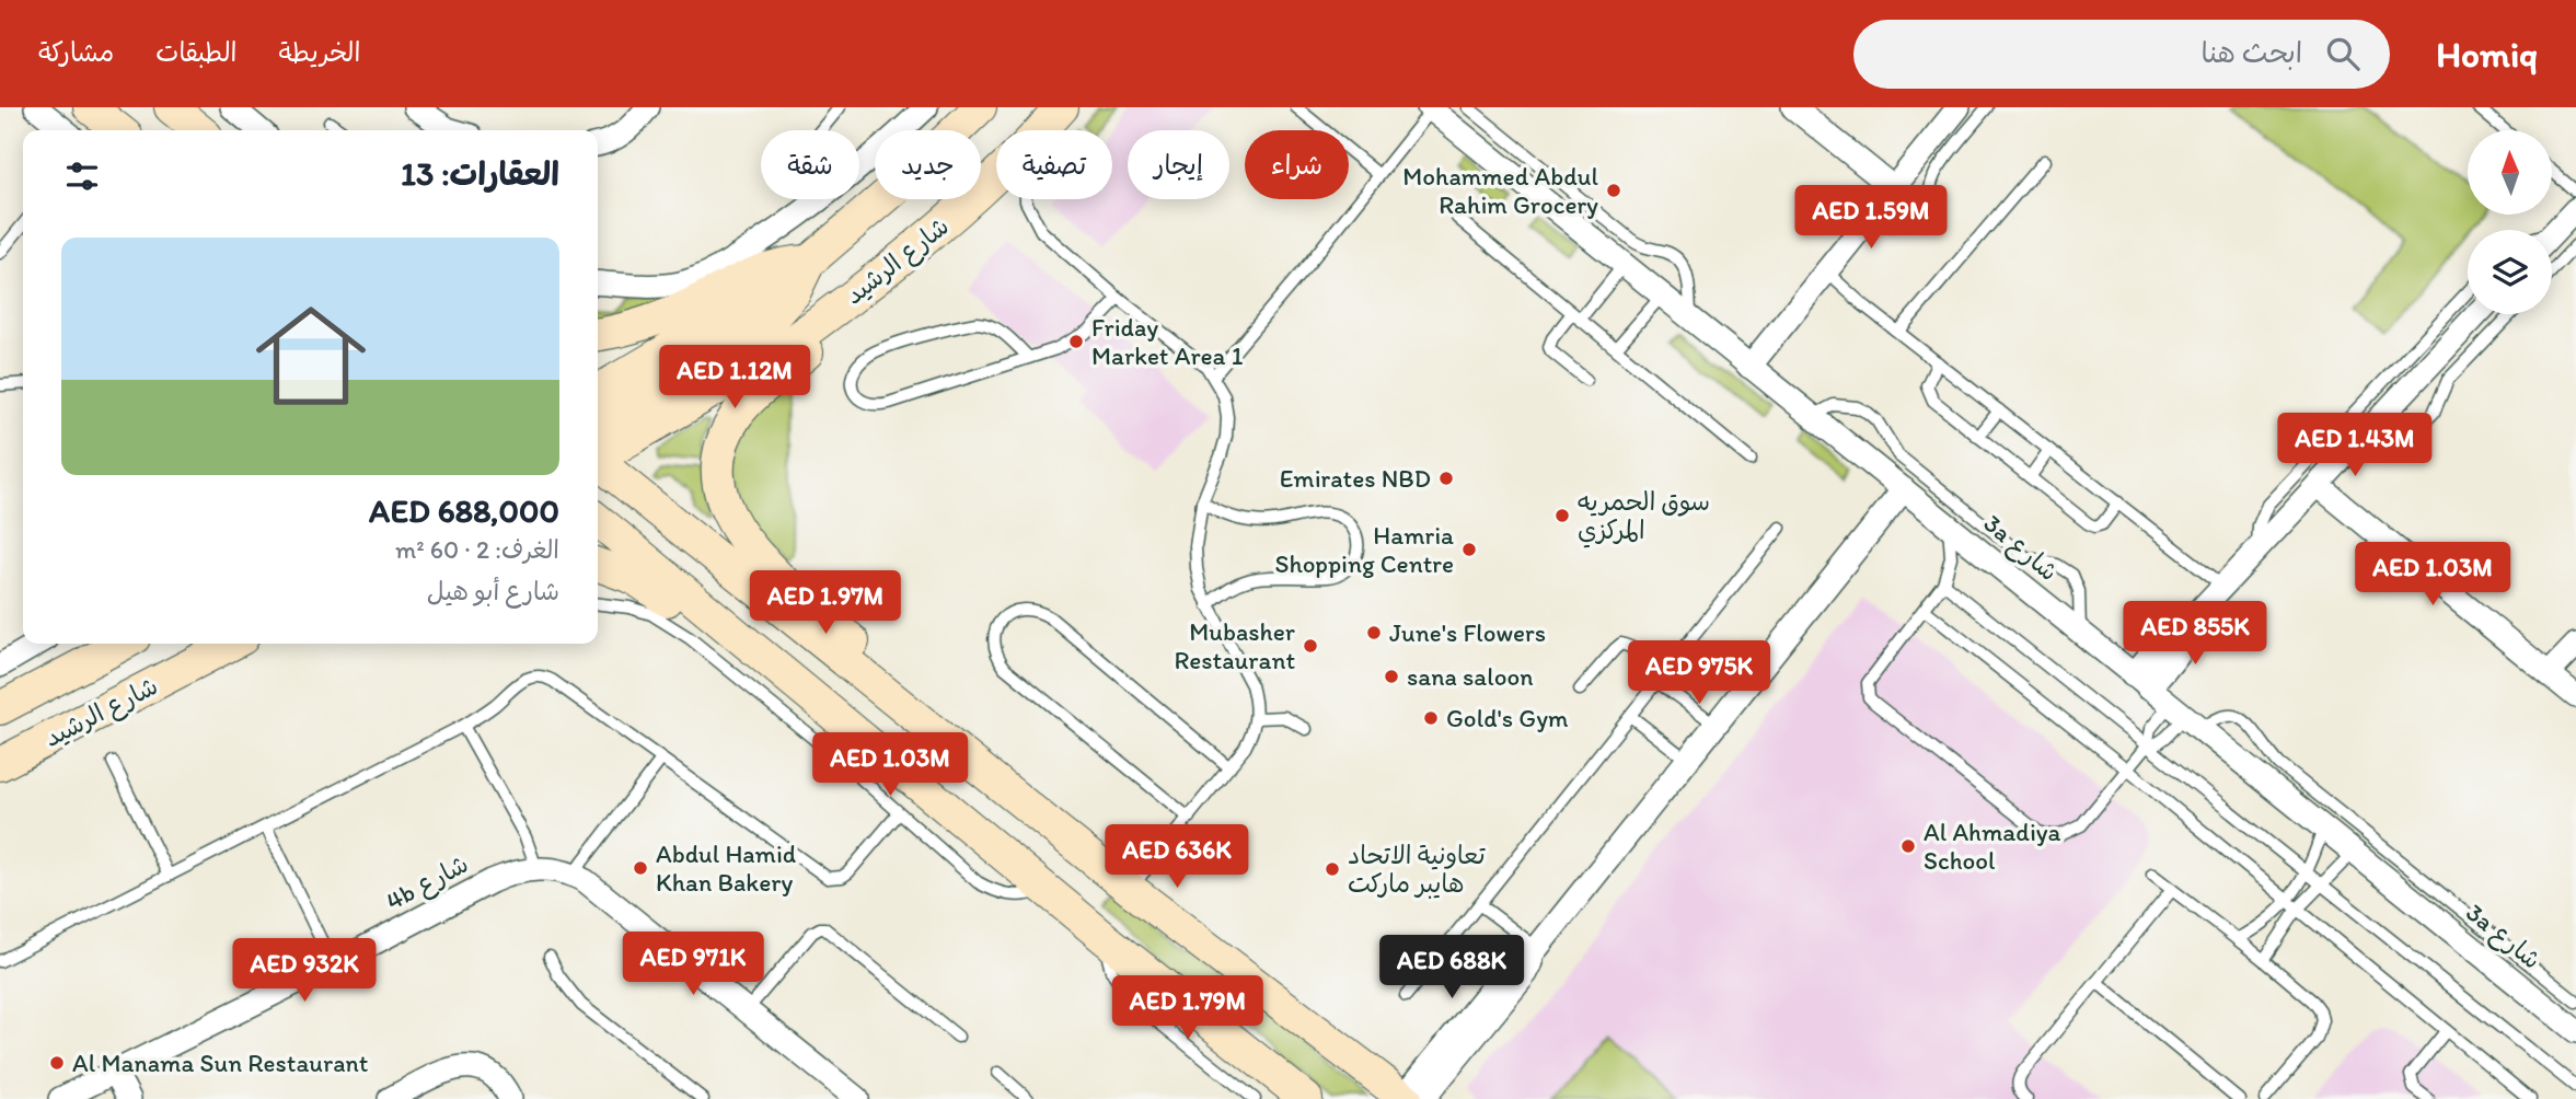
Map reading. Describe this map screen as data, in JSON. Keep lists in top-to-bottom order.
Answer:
{
  "streets": {
    "main road": ["شارع الرشيد"],
    "street": ["3a شارع", "4b شارع"]
  },
  "places": [
    "Mohammed Abdul Rahim Grocery",
    "Friday Market Area 1",
    "Emirates NBD",
    "سوق الحمريه المركزي",
    "Hamria Shopping Centre",
    "June's Flowers",
    "Mubasher Restaurant",
    "sana saloon",
    "Gold's Gym",
    "Al Ahmadiya School",
    "Abdul Hamid Khan Bakery",
    "تعاونية الاتحاد هايبر ماركت",
    "Al Manama Sun Restaurant"
  ],
  "north": "top",
  "page": {
    "header": "Homiq",
    "search": "ابحث هنا",
    "nav": ["الخريطة", "الطبقات", "مشاركة"],
    "chip": [
      "شراء",
      "إيجار",
      "تصفية",
      "جديد",
      "شقة"
    ],
    "heading": "العقارات: 13",
    "price": [
      "AED 1.59M",
      "AED 1.12M",
      "AED 1.43M",
      "AED 1.03M",
      "AED 1.97M",
      "AED 855K",
      "AED 975K",
      "AED 1.03M",
      "AED 636K",
      "AED 971K",
      "AED 688K",
      "AED 932K",
      "AED 1.79M"
    ],
    "list": [
      {
        "name": "AED 688,000",
        "note": "الغرف: 2 · 60 m² · شارع أبو هيل"
      }
    ]
  }
}
